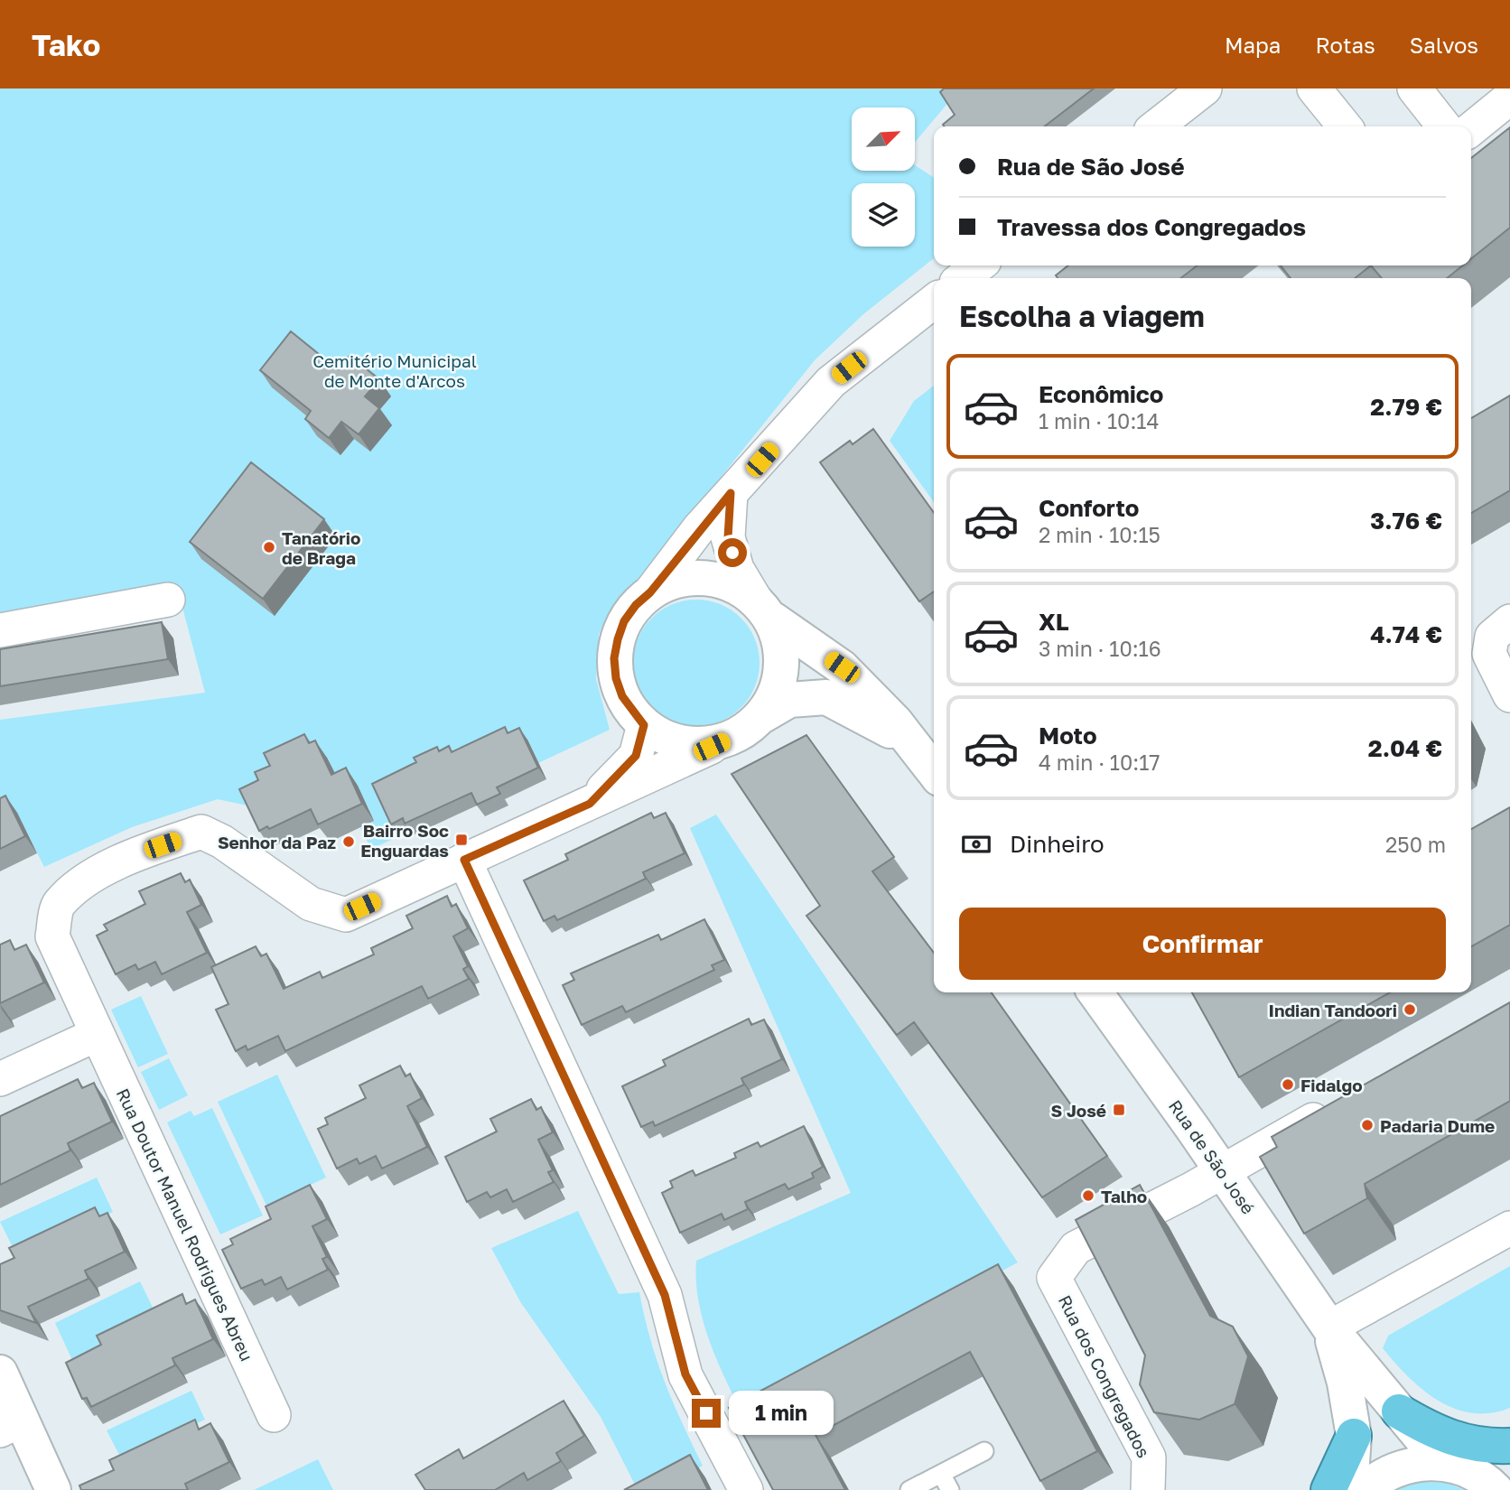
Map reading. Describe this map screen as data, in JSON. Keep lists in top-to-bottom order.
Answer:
{
  "streets": {
    "street": ["Rua de São José", "Rua Doutor Manuel Rodrigues Abreu", "Rua dos Congregados"]
  },
  "crossings": [
    ["Rua de São José", "Rua dos Congregados"]
  ],
  "parks": ["Cemitério Municipal de Monte d'Arcos"],
  "places": {
    "other": [
      "Tanatório de Braga",
      "Senhor da Paz",
      "Indian Tandoori",
      "Fidalgo",
      "Padaria Dume",
      "Talho"
    ],
    "transit": ["Bairro Soc Enguardas", "S José"]
  },
  "north": "top right",
  "page": {
    "header": "Tako",
    "nav": ["Mapa", "Rotas", "Salvos"],
    "banner": ["Rua de São José", "Travessa dos Congregados"],
    "heading": "Escolha a viagem",
    "list": [
      {
        "name": "Econômico",
        "note": "1 min · 10:14",
        "value": "2.79 €"
      },
      {
        "name": "Conforto",
        "note": "2 min · 10:15",
        "value": "3.76 €"
      },
      {
        "name": "XL",
        "note": "3 min · 10:16",
        "value": "4.74 €"
      },
      {
        "name": "Moto",
        "note": "4 min · 10:17",
        "value": "2.04 €"
      }
    ],
    "pay": ["Dinheiro", "250 m"],
    "buttons": "Confirmar",
    "bubble": "1 min"
  }
}
